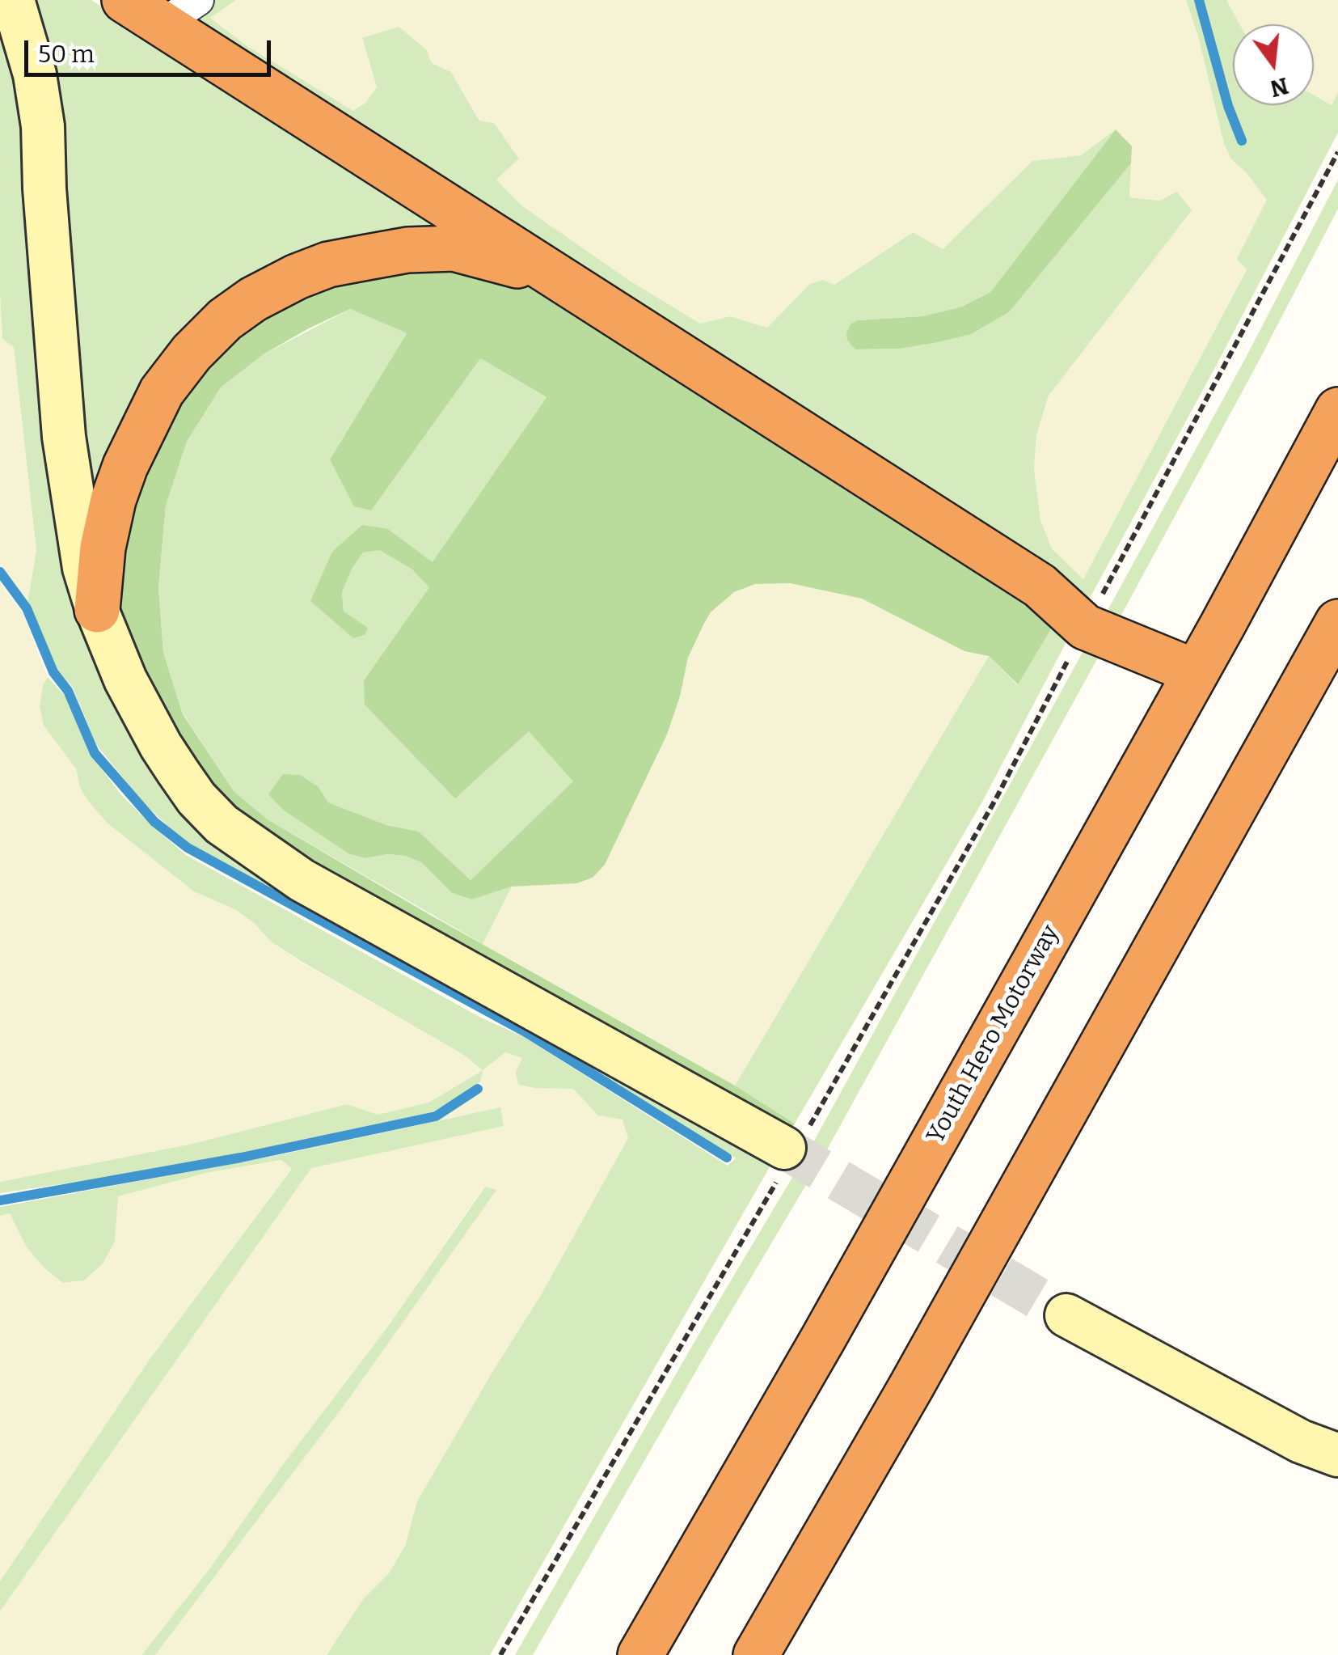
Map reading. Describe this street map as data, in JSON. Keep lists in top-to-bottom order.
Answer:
{
  "streets": {
    "highway": ["Youth Hero Motorway"]
  },
  "scale_bar": "50 m",
  "north": "bottom"
}
